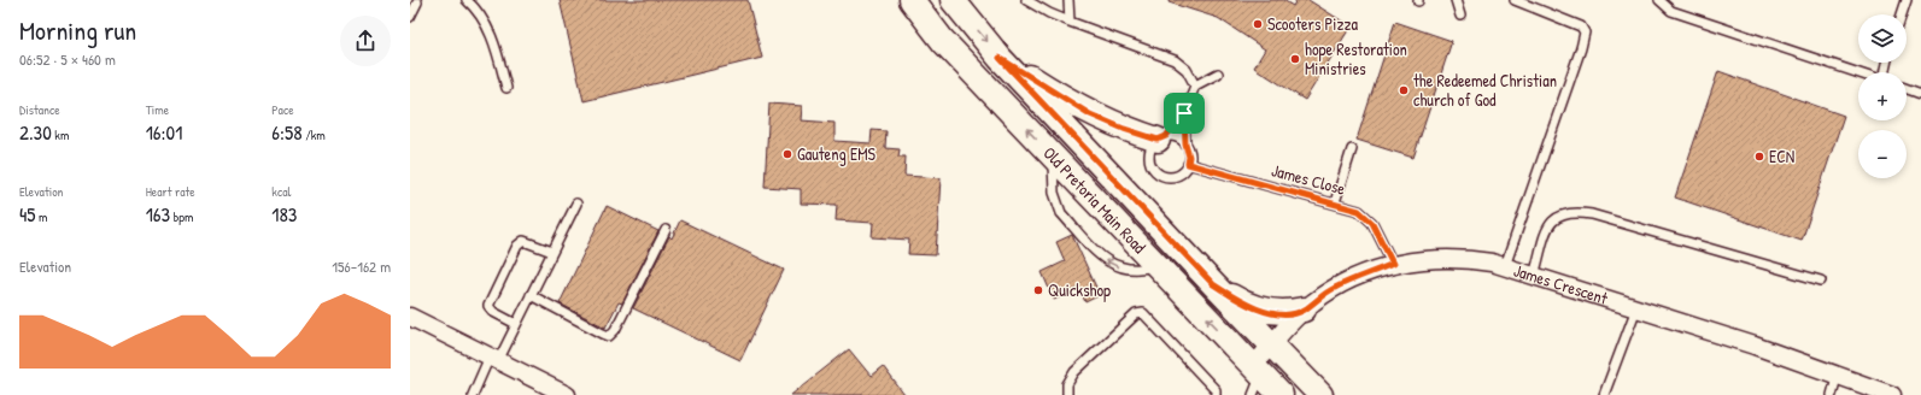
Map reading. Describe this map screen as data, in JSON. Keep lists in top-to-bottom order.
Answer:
{
  "streets": {
    "main road": ["Old Pretoria Main Road"],
    "street": ["James Crescent"],
    "lane": ["James Close"]
  },
  "crossings": [
    ["James Close", "James Crescent"],
    ["Old Pretoria Main Road", "James Crescent"]
  ],
  "places": [
    "Scooters Pizza",
    "hope Restoration Ministries",
    "the Redeemed Christian church of God",
    "Gauteng EMS",
    "ECN",
    "Quickshop"
  ],
  "page": {
    "heading": ["Morning run", "06:52 · 5 × 460 m"],
    "map_buttons": ["+", "−"],
    "stats": [
      ["Distance", "2.30 km"],
      ["Time", "16:01"],
      ["Pace", "6:58 /km"],
      ["Elevation", "45 m"],
      ["Heart rate", "163 bpm"],
      ["kcal", "183"]
    ],
    "chart": ["Elevation", "156–162 m"]
  }
}
